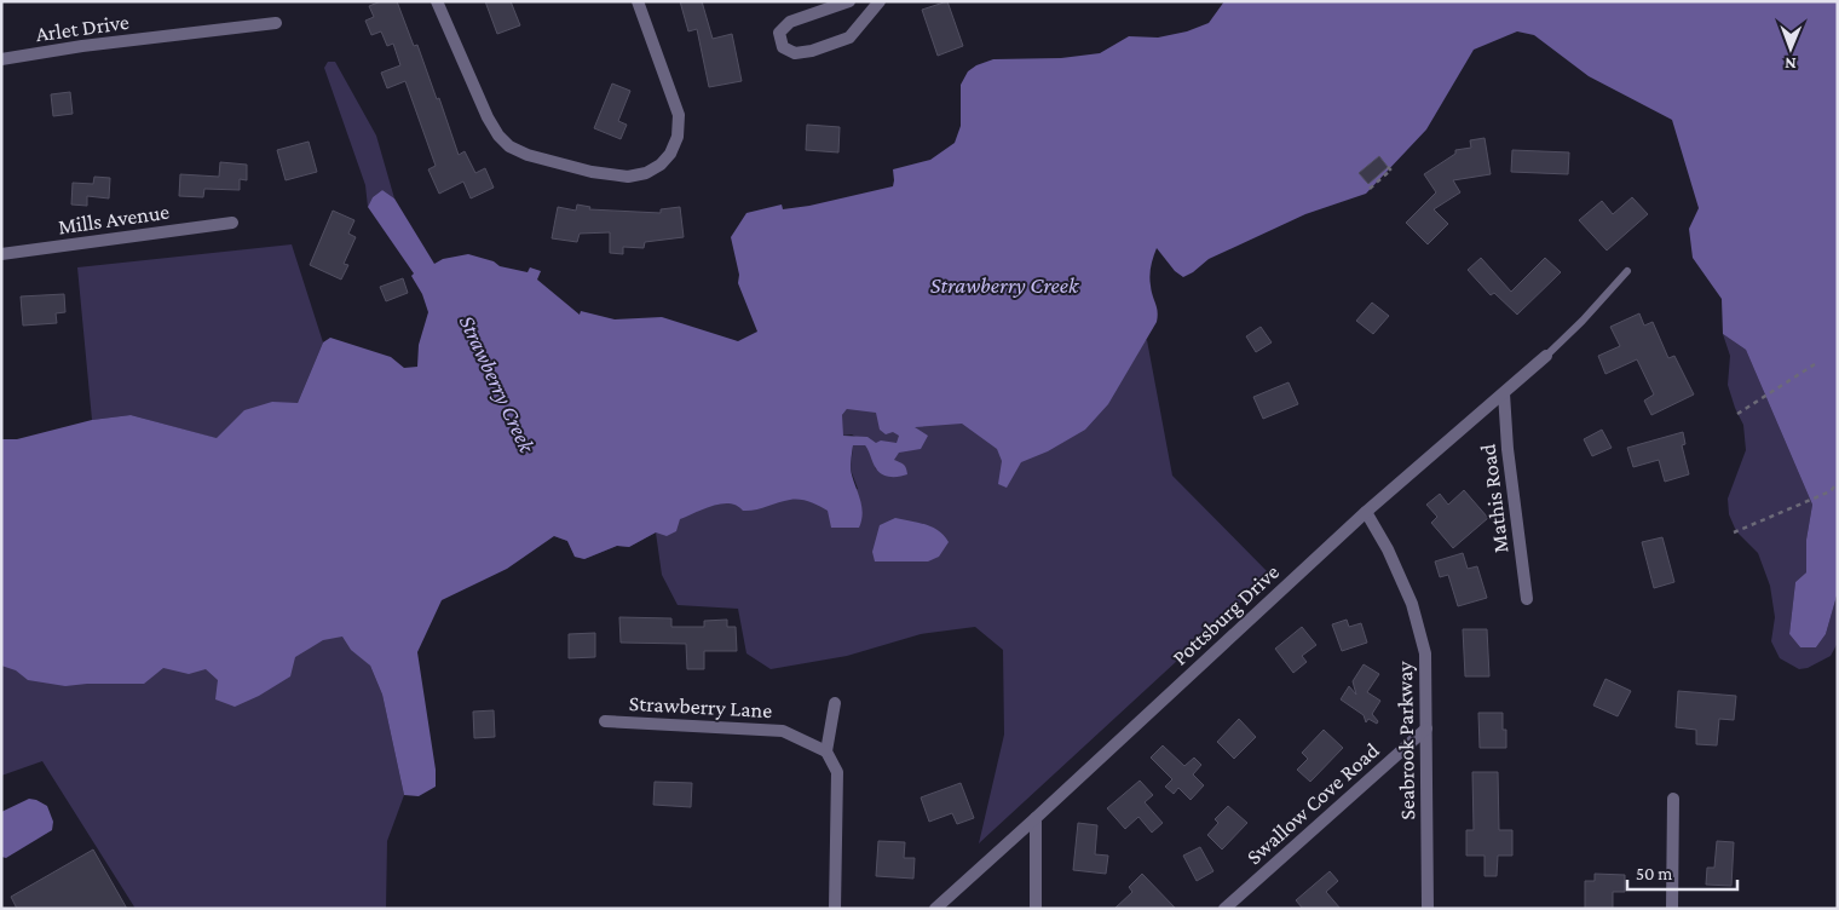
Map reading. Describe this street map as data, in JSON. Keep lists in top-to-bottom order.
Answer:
{
  "streets": {
    "street": [
      "Arlet Drive",
      "Mills Avenue",
      "Mathis Road",
      "Pottsburg Drive",
      "Strawberry Lane",
      "Seabrook Parkway",
      "Swallow Cove Road"
    ]
  },
  "crossings": [
    ["Mathis Road", "Pottsburg Drive"],
    ["Pottsburg Drive", "Seabrook Parkway"],
    ["Seabrook Parkway", "Swallow Cove Road"]
  ],
  "water": ["Strawberry Creek"],
  "scale_bar": "50 m",
  "north": "bottom"
}
